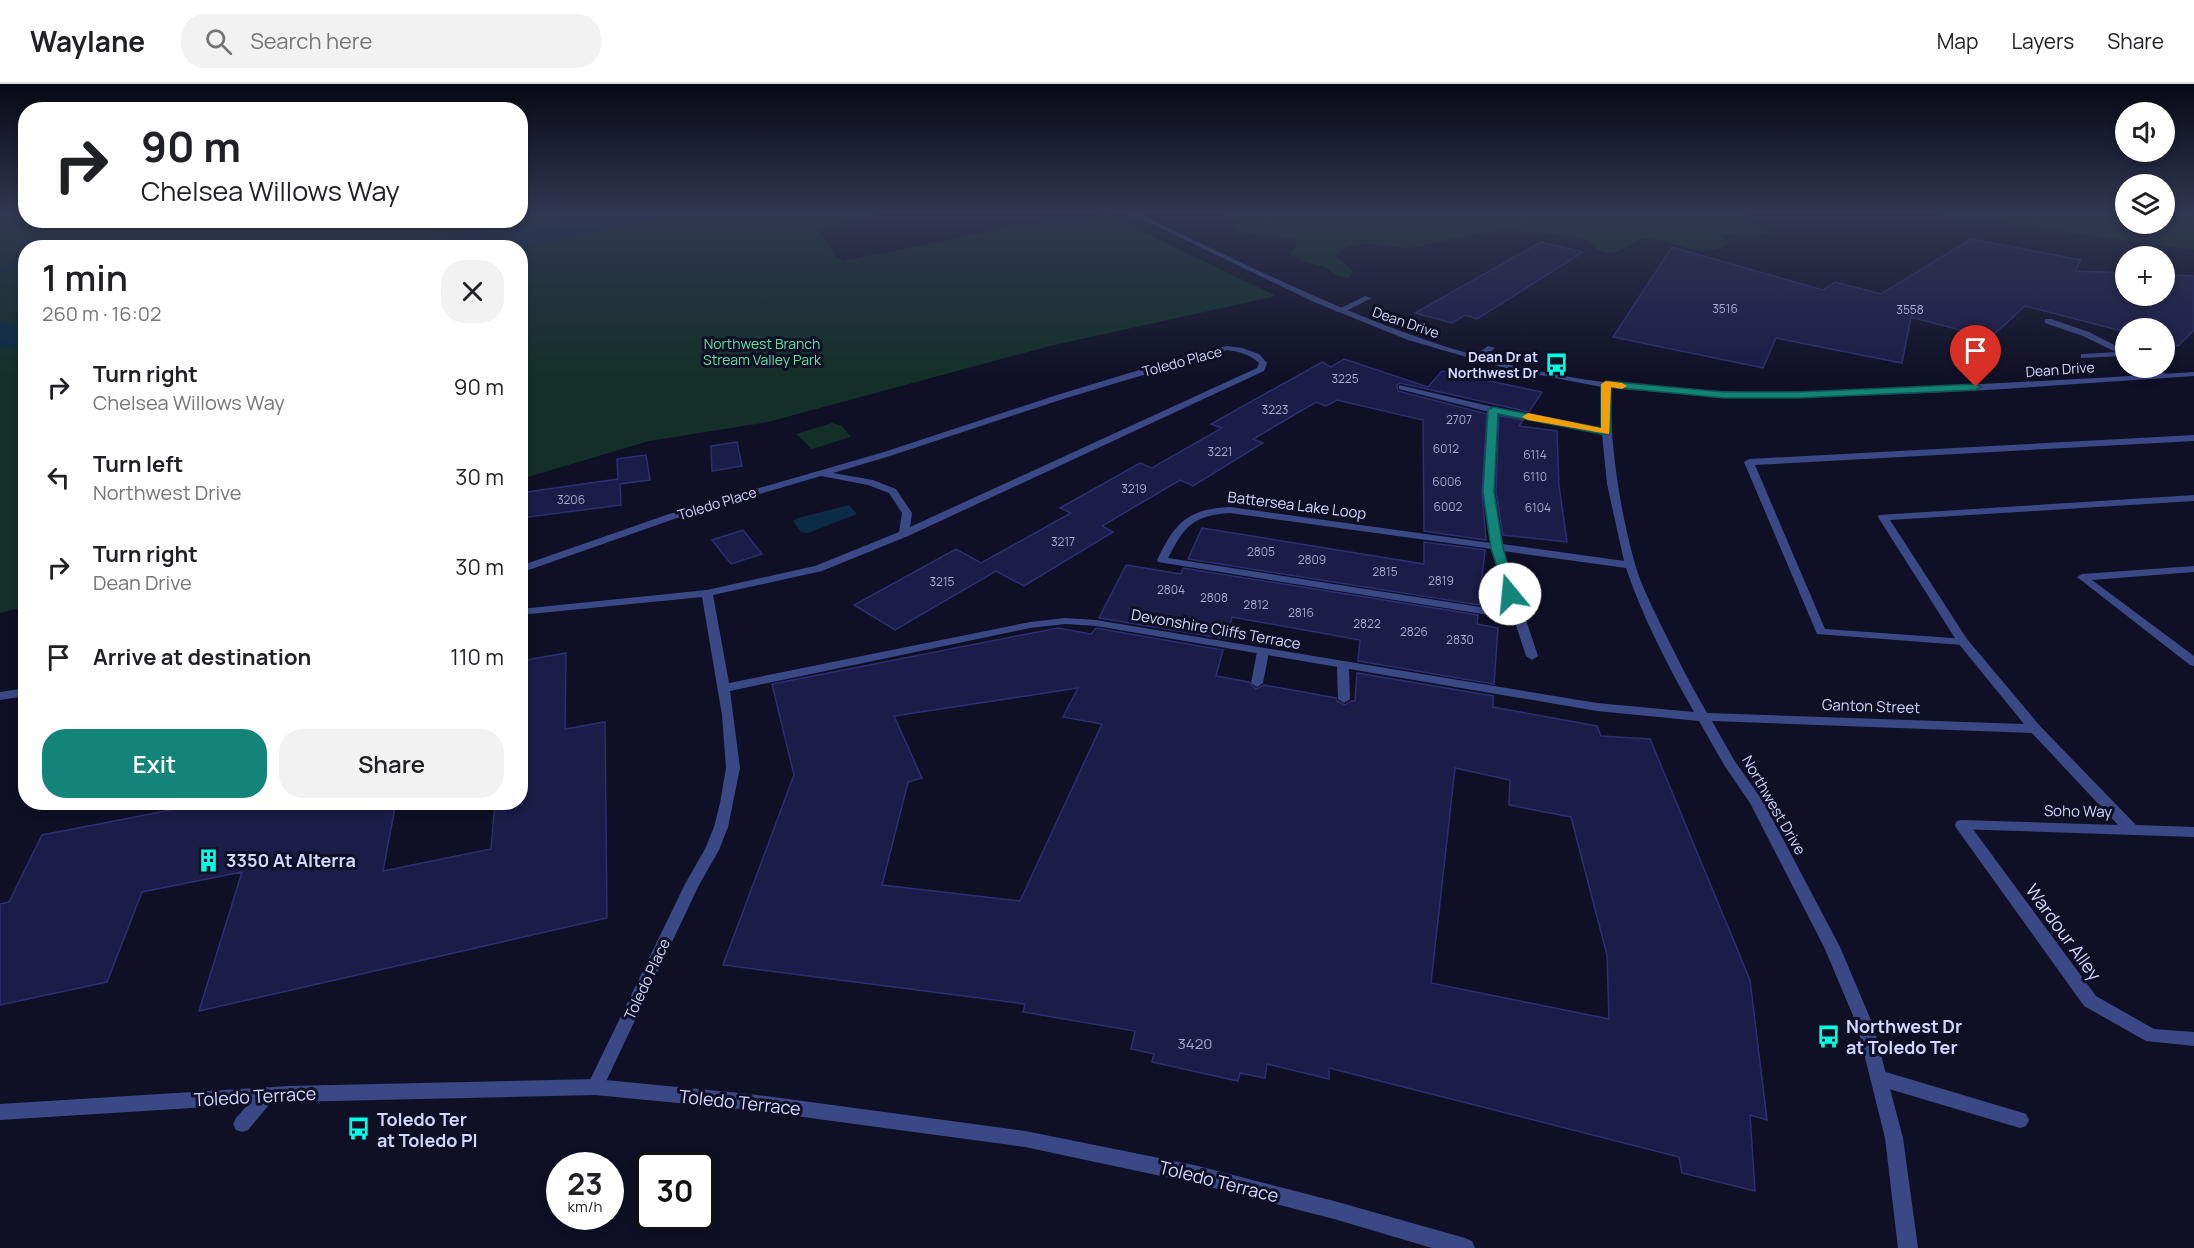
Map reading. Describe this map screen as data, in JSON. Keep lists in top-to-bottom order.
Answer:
{
  "streets": {
    "street": [
      "Dean Drive",
      "Toledo Place",
      "Battersea Lake Loop",
      "Devonshire Cliffs Terrace",
      "Ganton Street",
      "Northwest Drive",
      "Soho Way",
      "Wardour Alley",
      "Toledo Terrace"
    ]
  },
  "crossings": [
    ["Dean Drive", "Northwest Drive"],
    ["Toledo Place", "Devonshire Cliffs Terrace"],
    ["Toledo Place", "Toledo Terrace"],
    ["Battersea Lake Loop", "Northwest Drive"],
    ["Devonshire Cliffs Terrace", "Ganton Street"],
    ["Devonshire Cliffs Terrace", "Northwest Drive"],
    ["Ganton Street", "Northwest Drive"],
    ["Soho Way", "Wardour Alley"]
  ],
  "parks": ["Northwest Branch Stream Valley Park"],
  "places": {
    "bus stop": ["Dean Dr at Northwest Dr", "Northwest Dr at Toledo Ter", "Toledo Ter at Toledo Pl"],
    "building": ["3350 At Alterra"]
  },
  "house_numbers": [
    "3516",
    "3558",
    "3225",
    "3223",
    "2707",
    "6012",
    "3221",
    "6114",
    "6110",
    "6006",
    "3219",
    "3206",
    "6002",
    "6104",
    "3217",
    "2805",
    "2809",
    "2815",
    "2819",
    "3215",
    "2804",
    "2808",
    "2812",
    "2816",
    "2822",
    "2826",
    "2830",
    "3420"
  ],
  "page": {
    "header": "Waylane",
    "search": "Search here",
    "nav": ["Map", "Layers", "Share"],
    "map_buttons": ["+", "−"],
    "turn": ["90 m", "Chelsea Willows Way"],
    "heading": ["1 min", "260 m · 16:02"],
    "list": [
      {
        "name": "Turn right",
        "note": "Chelsea Willows Way",
        "value": "90 m"
      },
      {
        "name": "Turn left",
        "note": "Northwest Drive",
        "value": "30 m"
      },
      {
        "name": "Turn right",
        "note": "Dean Drive",
        "value": "30 m"
      },
      {
        "name": "Arrive at destination",
        "value": "110 m"
      }
    ],
    "buttons": ["Exit", "Share"],
    "speed": "23 km/h",
    "limit": "30"
  }
}
